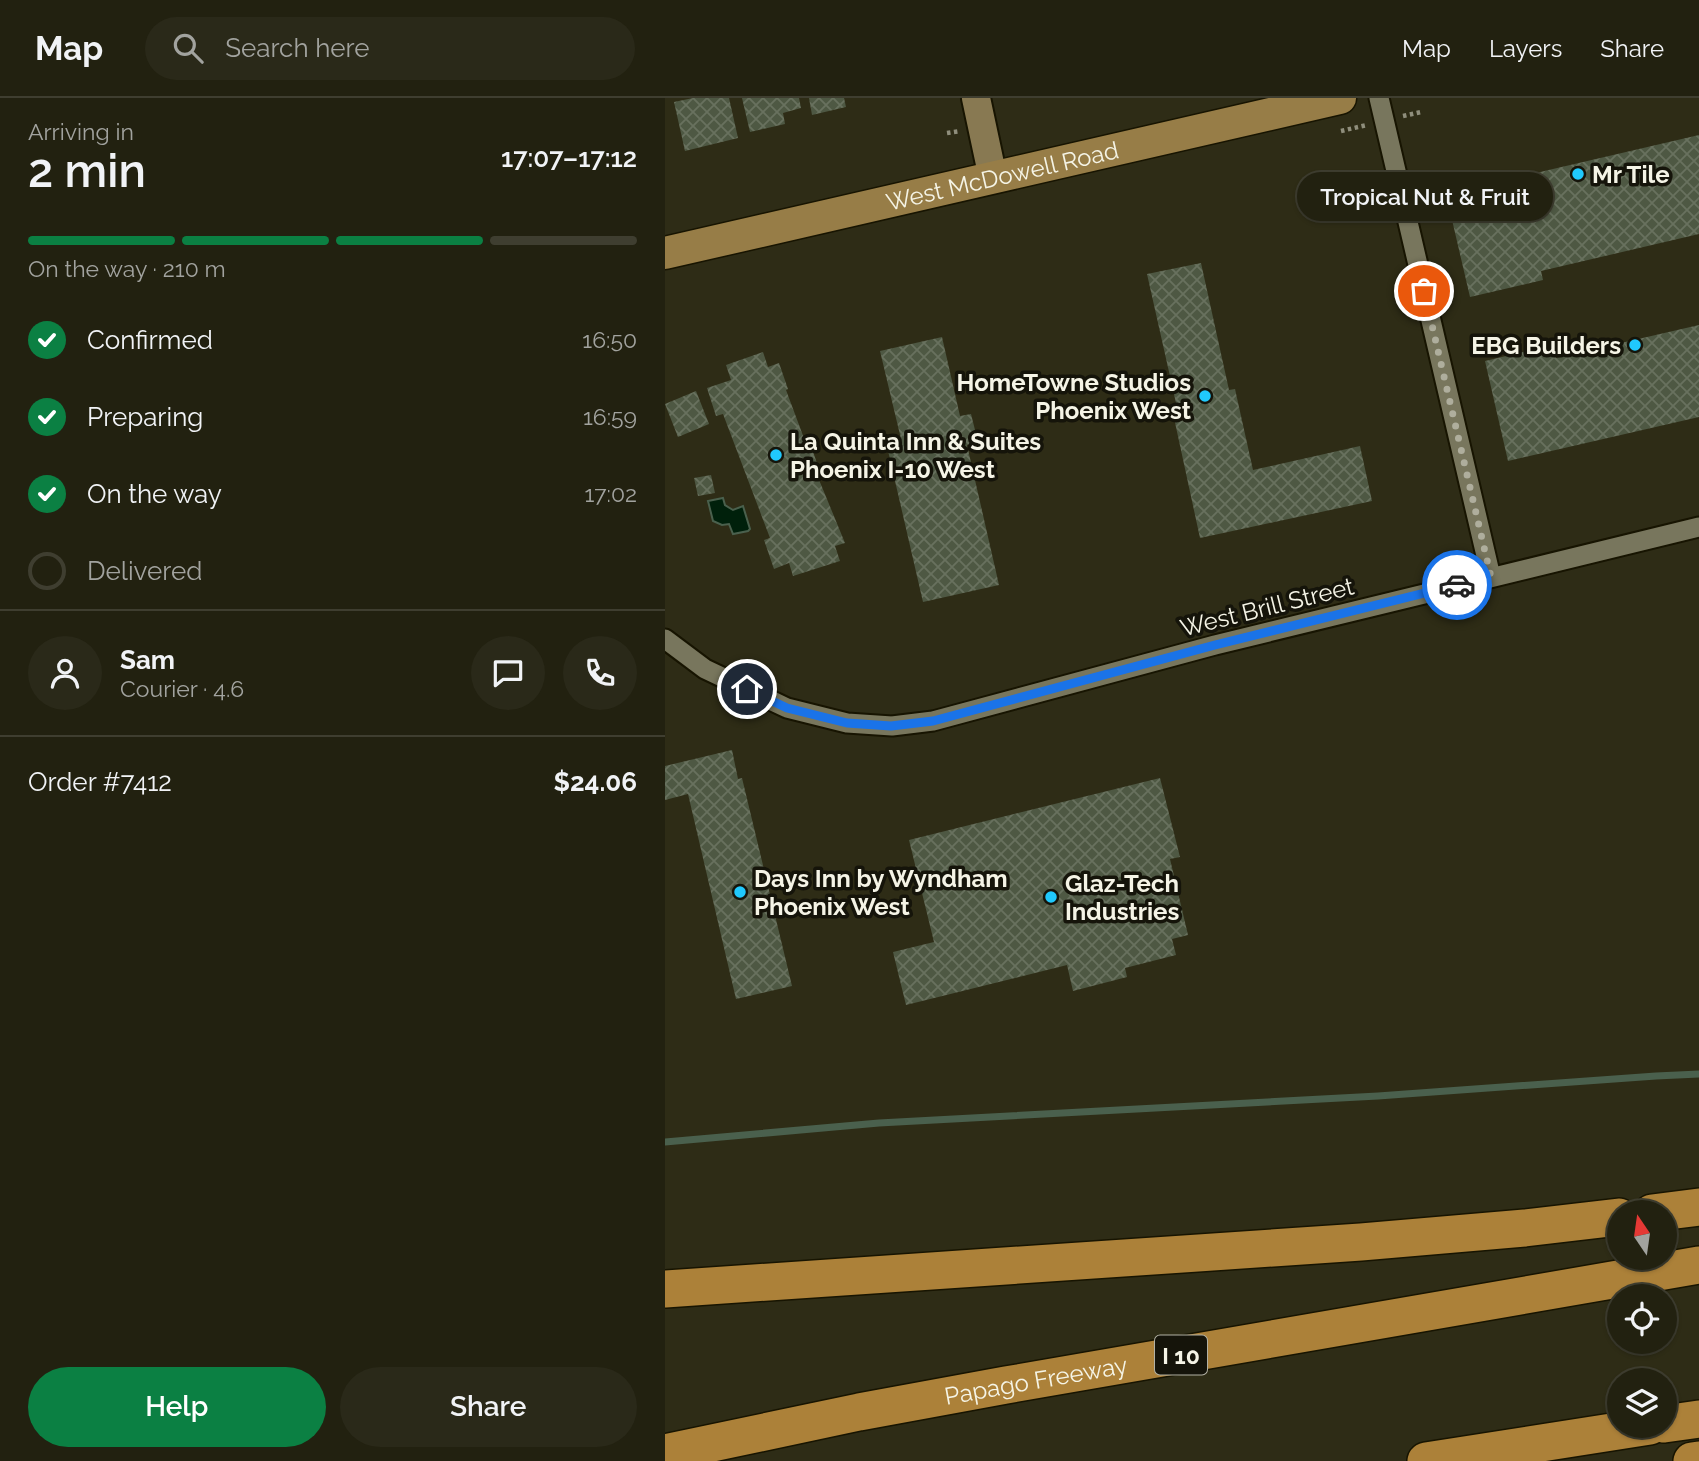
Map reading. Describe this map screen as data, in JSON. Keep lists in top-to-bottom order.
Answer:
{
  "streets": {
    "highway": ["I 10", "Papago Freeway"],
    "main road": ["West McDowell Road"],
    "street": ["West Brill Street"]
  },
  "places": [
    "Mr Tile",
    "Tropical Nut & Fruit",
    "EBG Builders",
    "HomeTowne Studios Phoenix West",
    "La Quinta Inn & Suites Phoenix I-10 West",
    "Days Inn by Wyndham Phoenix West",
    "Glaz-Tech Industries"
  ],
  "north": "top",
  "page": {
    "header": "Map",
    "search": "Search here",
    "nav": ["Map", "Layers", "Share"],
    "heading": ["2 min", "Arriving in", "17:07–17:12"],
    "panel": [
      "Sam",
      "Courier · 4.6",
      "Order #7412",
      "$24.06"
    ],
    "bubble": "Tropical Nut & Fruit",
    "bar": "On the way · 210 m",
    "list": [
      ["Confirmed", "16:50"],
      ["Preparing", "16:59"],
      ["On the way", "17:02"],
      "Delivered"
    ],
    "buttons": ["Help", "Share"]
  }
}
